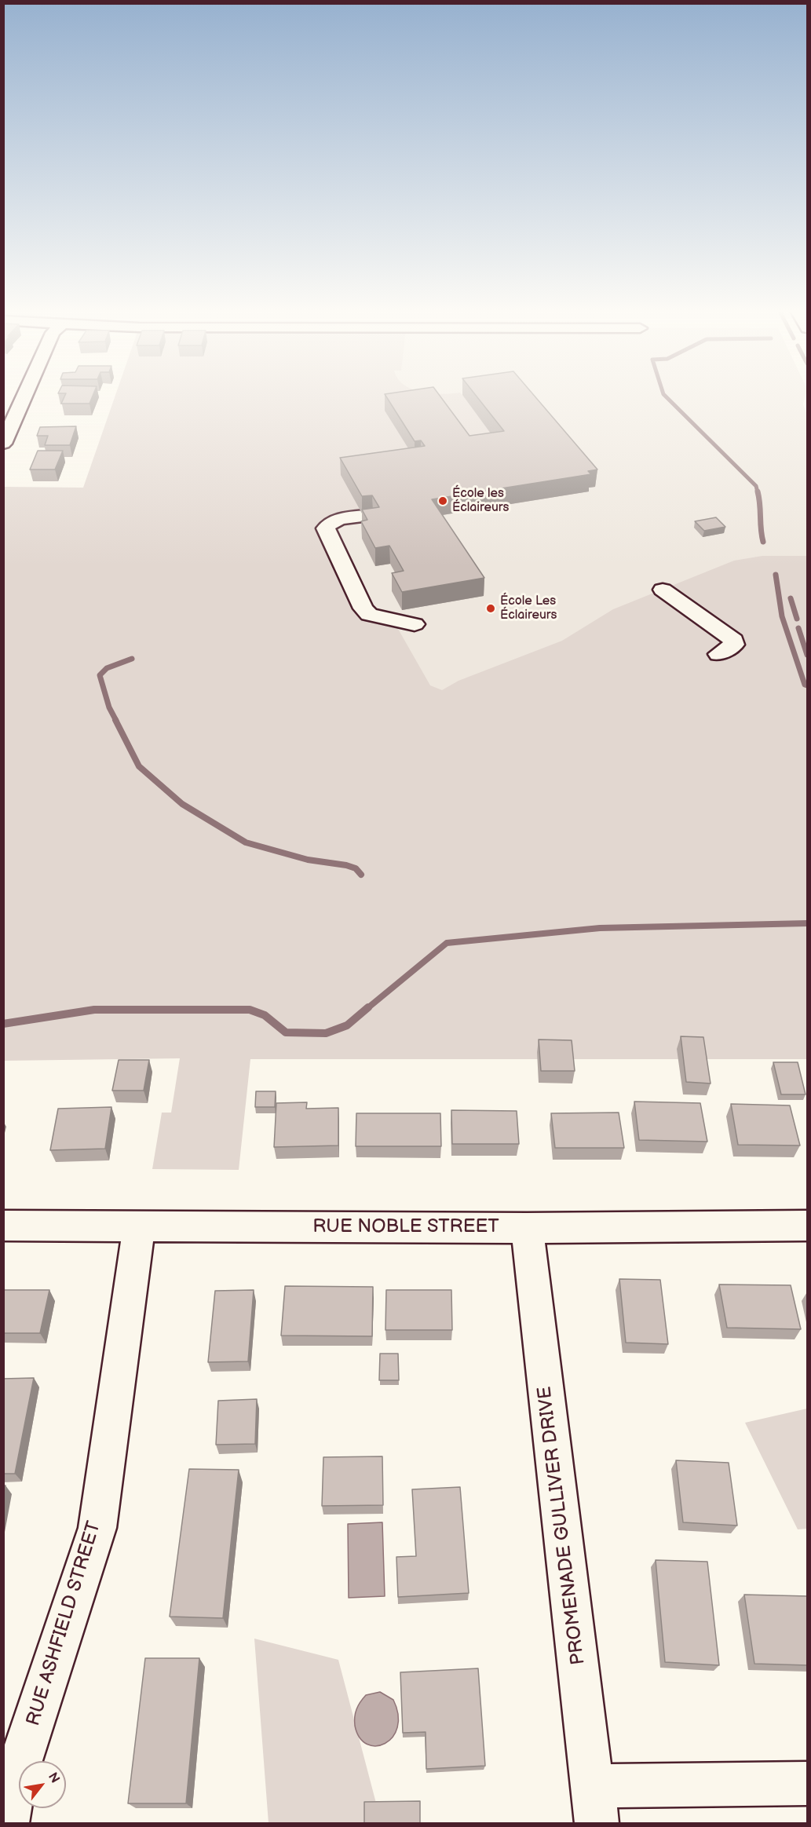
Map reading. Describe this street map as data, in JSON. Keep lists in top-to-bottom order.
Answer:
{
  "streets": {
    "street": ["RUE NOBLE STREET", "PROMENADE GULLIVER DRIVE", "RUE ASHFIELD STREET"]
  },
  "crossings": [
    ["RUE NOBLE STREET", "PROMENADE GULLIVER DRIVE"],
    ["RUE NOBLE STREET", "RUE ASHFIELD STREET"]
  ],
  "places": ["École les Éclaireurs", "École Les Éclaireurs"],
  "north": "top right"
}
